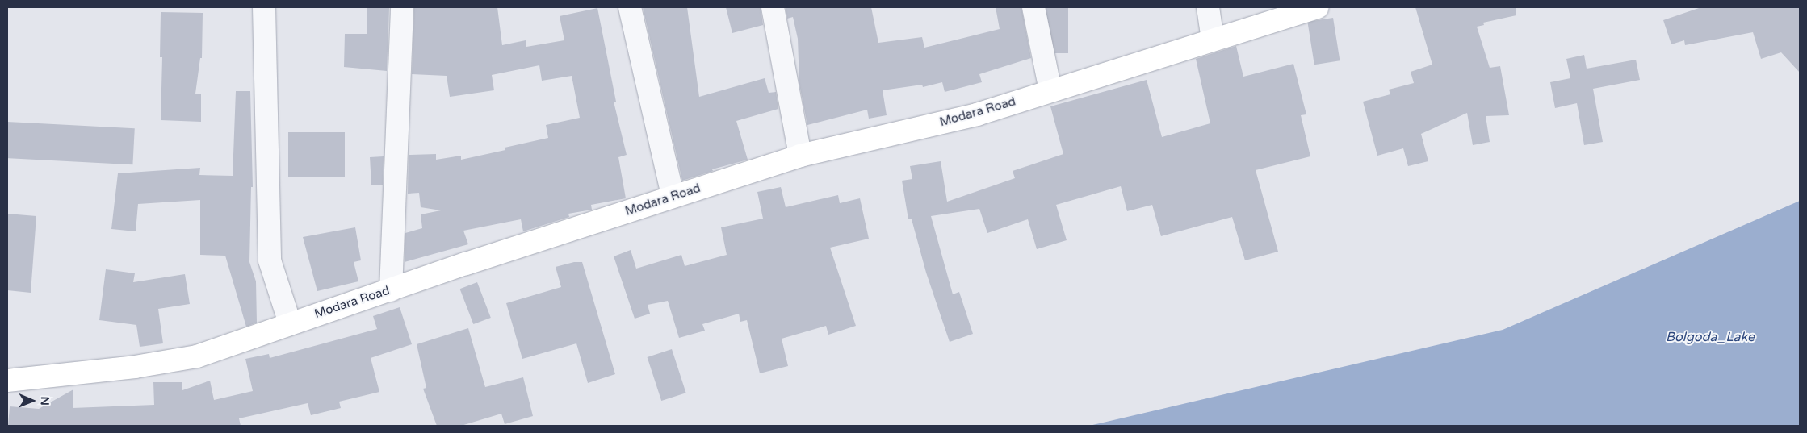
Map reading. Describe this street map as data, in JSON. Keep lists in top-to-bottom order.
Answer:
{
  "streets": {
    "main road": ["Modara Road"]
  },
  "water": ["Bolgoda_Lake"],
  "north": "right"
}
